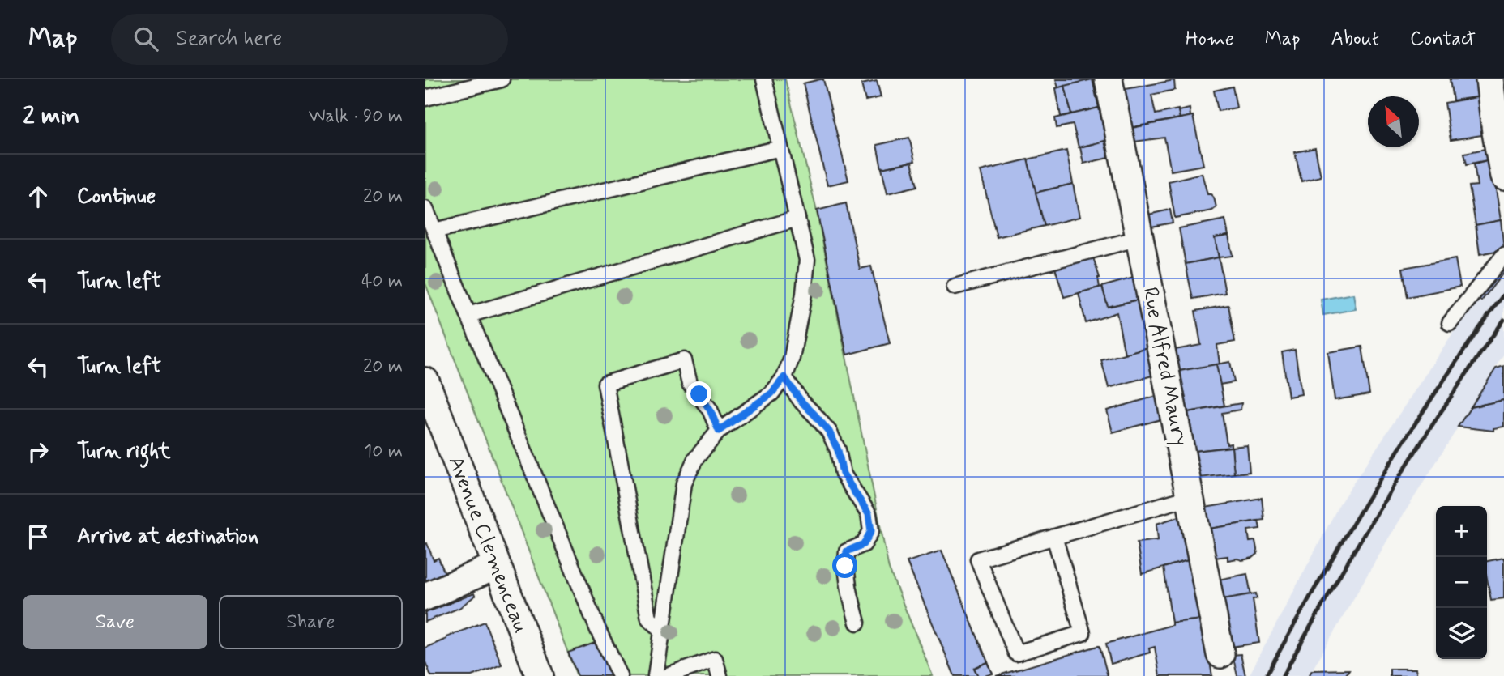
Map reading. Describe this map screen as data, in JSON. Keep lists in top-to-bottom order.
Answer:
{
  "streets": {
    "street": ["Rue Alfred Maury", "Avenue Clemenceau"]
  },
  "north": "top left",
  "page": {
    "header": "Map",
    "search": "Search here",
    "nav": [
      "Home",
      "Map",
      "About",
      "Contact"
    ],
    "heading": ["2 min", "Walk · 90 m"],
    "list": [
      ["Continue", "20 m"],
      ["Turn left", "40 m"],
      ["Turn left", "20 m"],
      ["Turn right", "10 m"],
      "Arrive at destination"
    ],
    "map_buttons": ["+", "−"],
    "buttons": ["Save", "Share"]
  }
}
